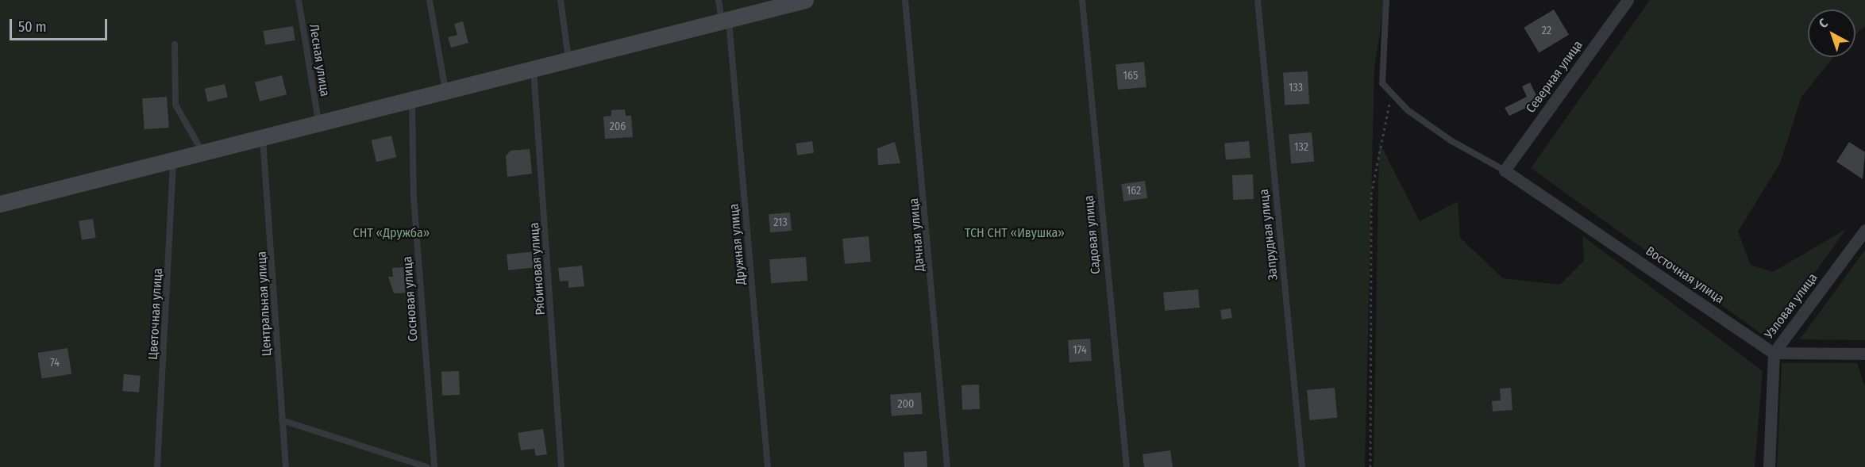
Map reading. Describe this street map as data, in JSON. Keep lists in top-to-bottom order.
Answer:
{
  "streets": {
    "street": ["Северная улица", "Восточная улица", "Узловая улица"],
    "lane": [
      "Лесная улица",
      "Дачная улица",
      "Садовая улица",
      "Запрудная улица",
      "Дружная улица",
      "Рябиновая улица",
      "Сосновая улица",
      "Центральная улица",
      "Цветочная улица"
    ]
  },
  "crossings": [
    ["Северная улица", "Восточная улица"],
    ["Восточная улица", "Узловая улица"]
  ],
  "parks": ["СНТ «Дружба»", "ТСН СНТ «Ивушка»"],
  "house_numbers": [
    "22",
    "165",
    "133",
    "206",
    "132",
    "162",
    "213",
    "174",
    "74",
    "200"
  ],
  "scale_bar": "50 m",
  "north": "top left"
}
